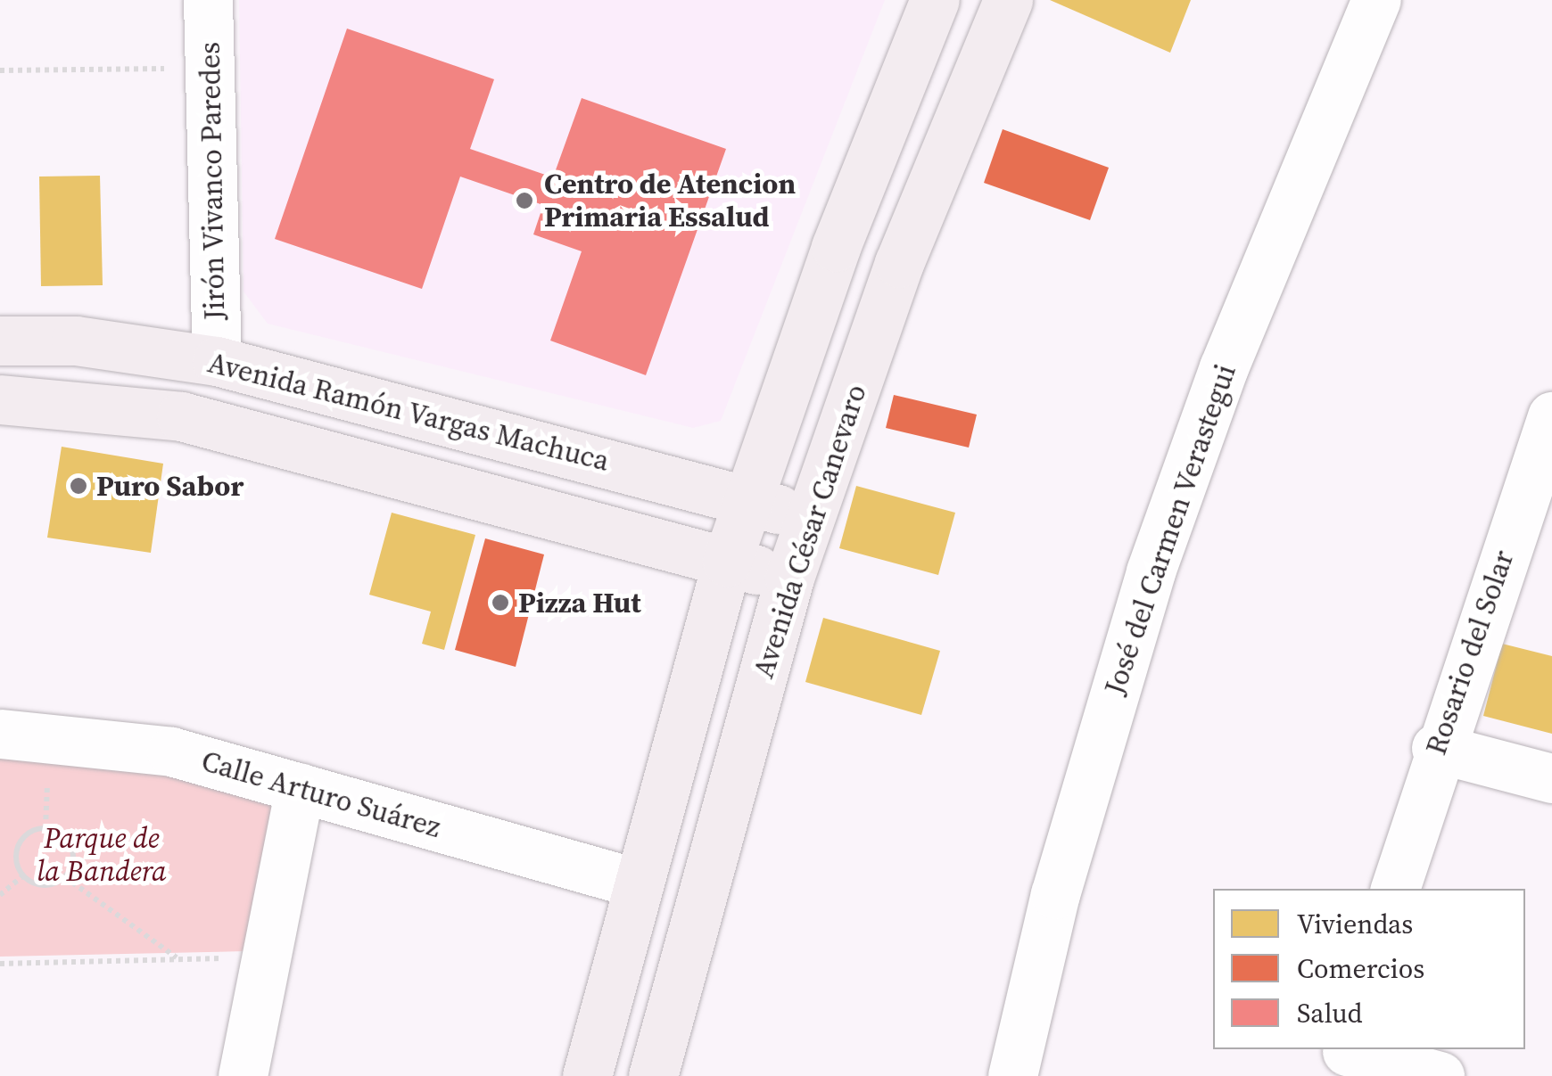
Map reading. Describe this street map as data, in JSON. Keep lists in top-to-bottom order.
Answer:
{
  "streets": {
    "main road": ["Avenida Ramón Vargas Machuca", "Avenida César Canevaro"],
    "street": [
      "Jirón Vivanco Paredes",
      "José del Carmen Verastegui",
      "Rosario del Solar",
      "Calle Arturo Suárez"
    ]
  },
  "crossings": [
    ["Jirón Vivanco Paredes", "Avenida Ramón Vargas Machuca"],
    ["Avenida Ramón Vargas Machuca", "Avenida César Canevaro"]
  ],
  "parks": ["Parque de la Bandera"],
  "places": ["Centro de Atencion Primaria Essalud", "Puro Sabor", "Pizza Hut"],
  "legend": ["Viviendas", "Comercios", "Salud"]
}
